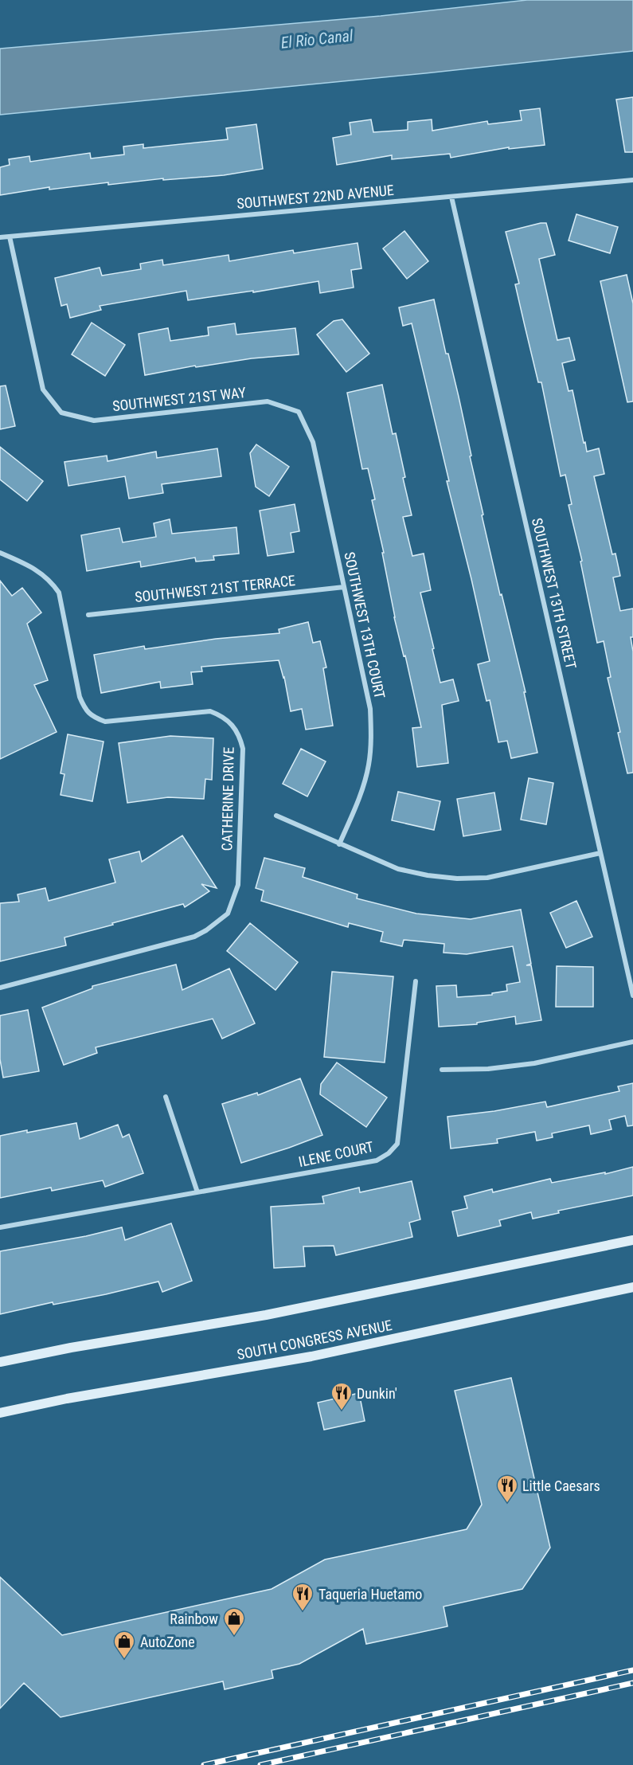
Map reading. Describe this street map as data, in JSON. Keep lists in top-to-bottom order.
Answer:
{
  "streets": {
    "main road": ["SOUTH CONGRESS AVENUE"],
    "street": [
      "SOUTHWEST 22ND AVENUE",
      "SOUTHWEST 21ST WAY",
      "SOUTHWEST 21ST TERRACE",
      "SOUTHWEST 13TH STREET",
      "SOUTHWEST 13TH COURT",
      "CATHERINE DRIVE",
      "ILENE COURT"
    ]
  },
  "crossings": [
    ["SOUTHWEST 22ND AVENUE", "SOUTHWEST 21ST WAY"],
    ["SOUTHWEST 22ND AVENUE", "SOUTHWEST 13TH STREET"],
    ["SOUTHWEST 21ST WAY", "SOUTHWEST 13TH COURT"],
    ["SOUTHWEST 21ST TERRACE", "SOUTHWEST 13TH COURT"]
  ],
  "water": ["El Rio Canal"],
  "places": {
    "restaurant": ["Dunkin'", "Little Caesars", "Taqueria Huetamo"],
    "shop": ["Rainbow", "AutoZone"]
  }
}
